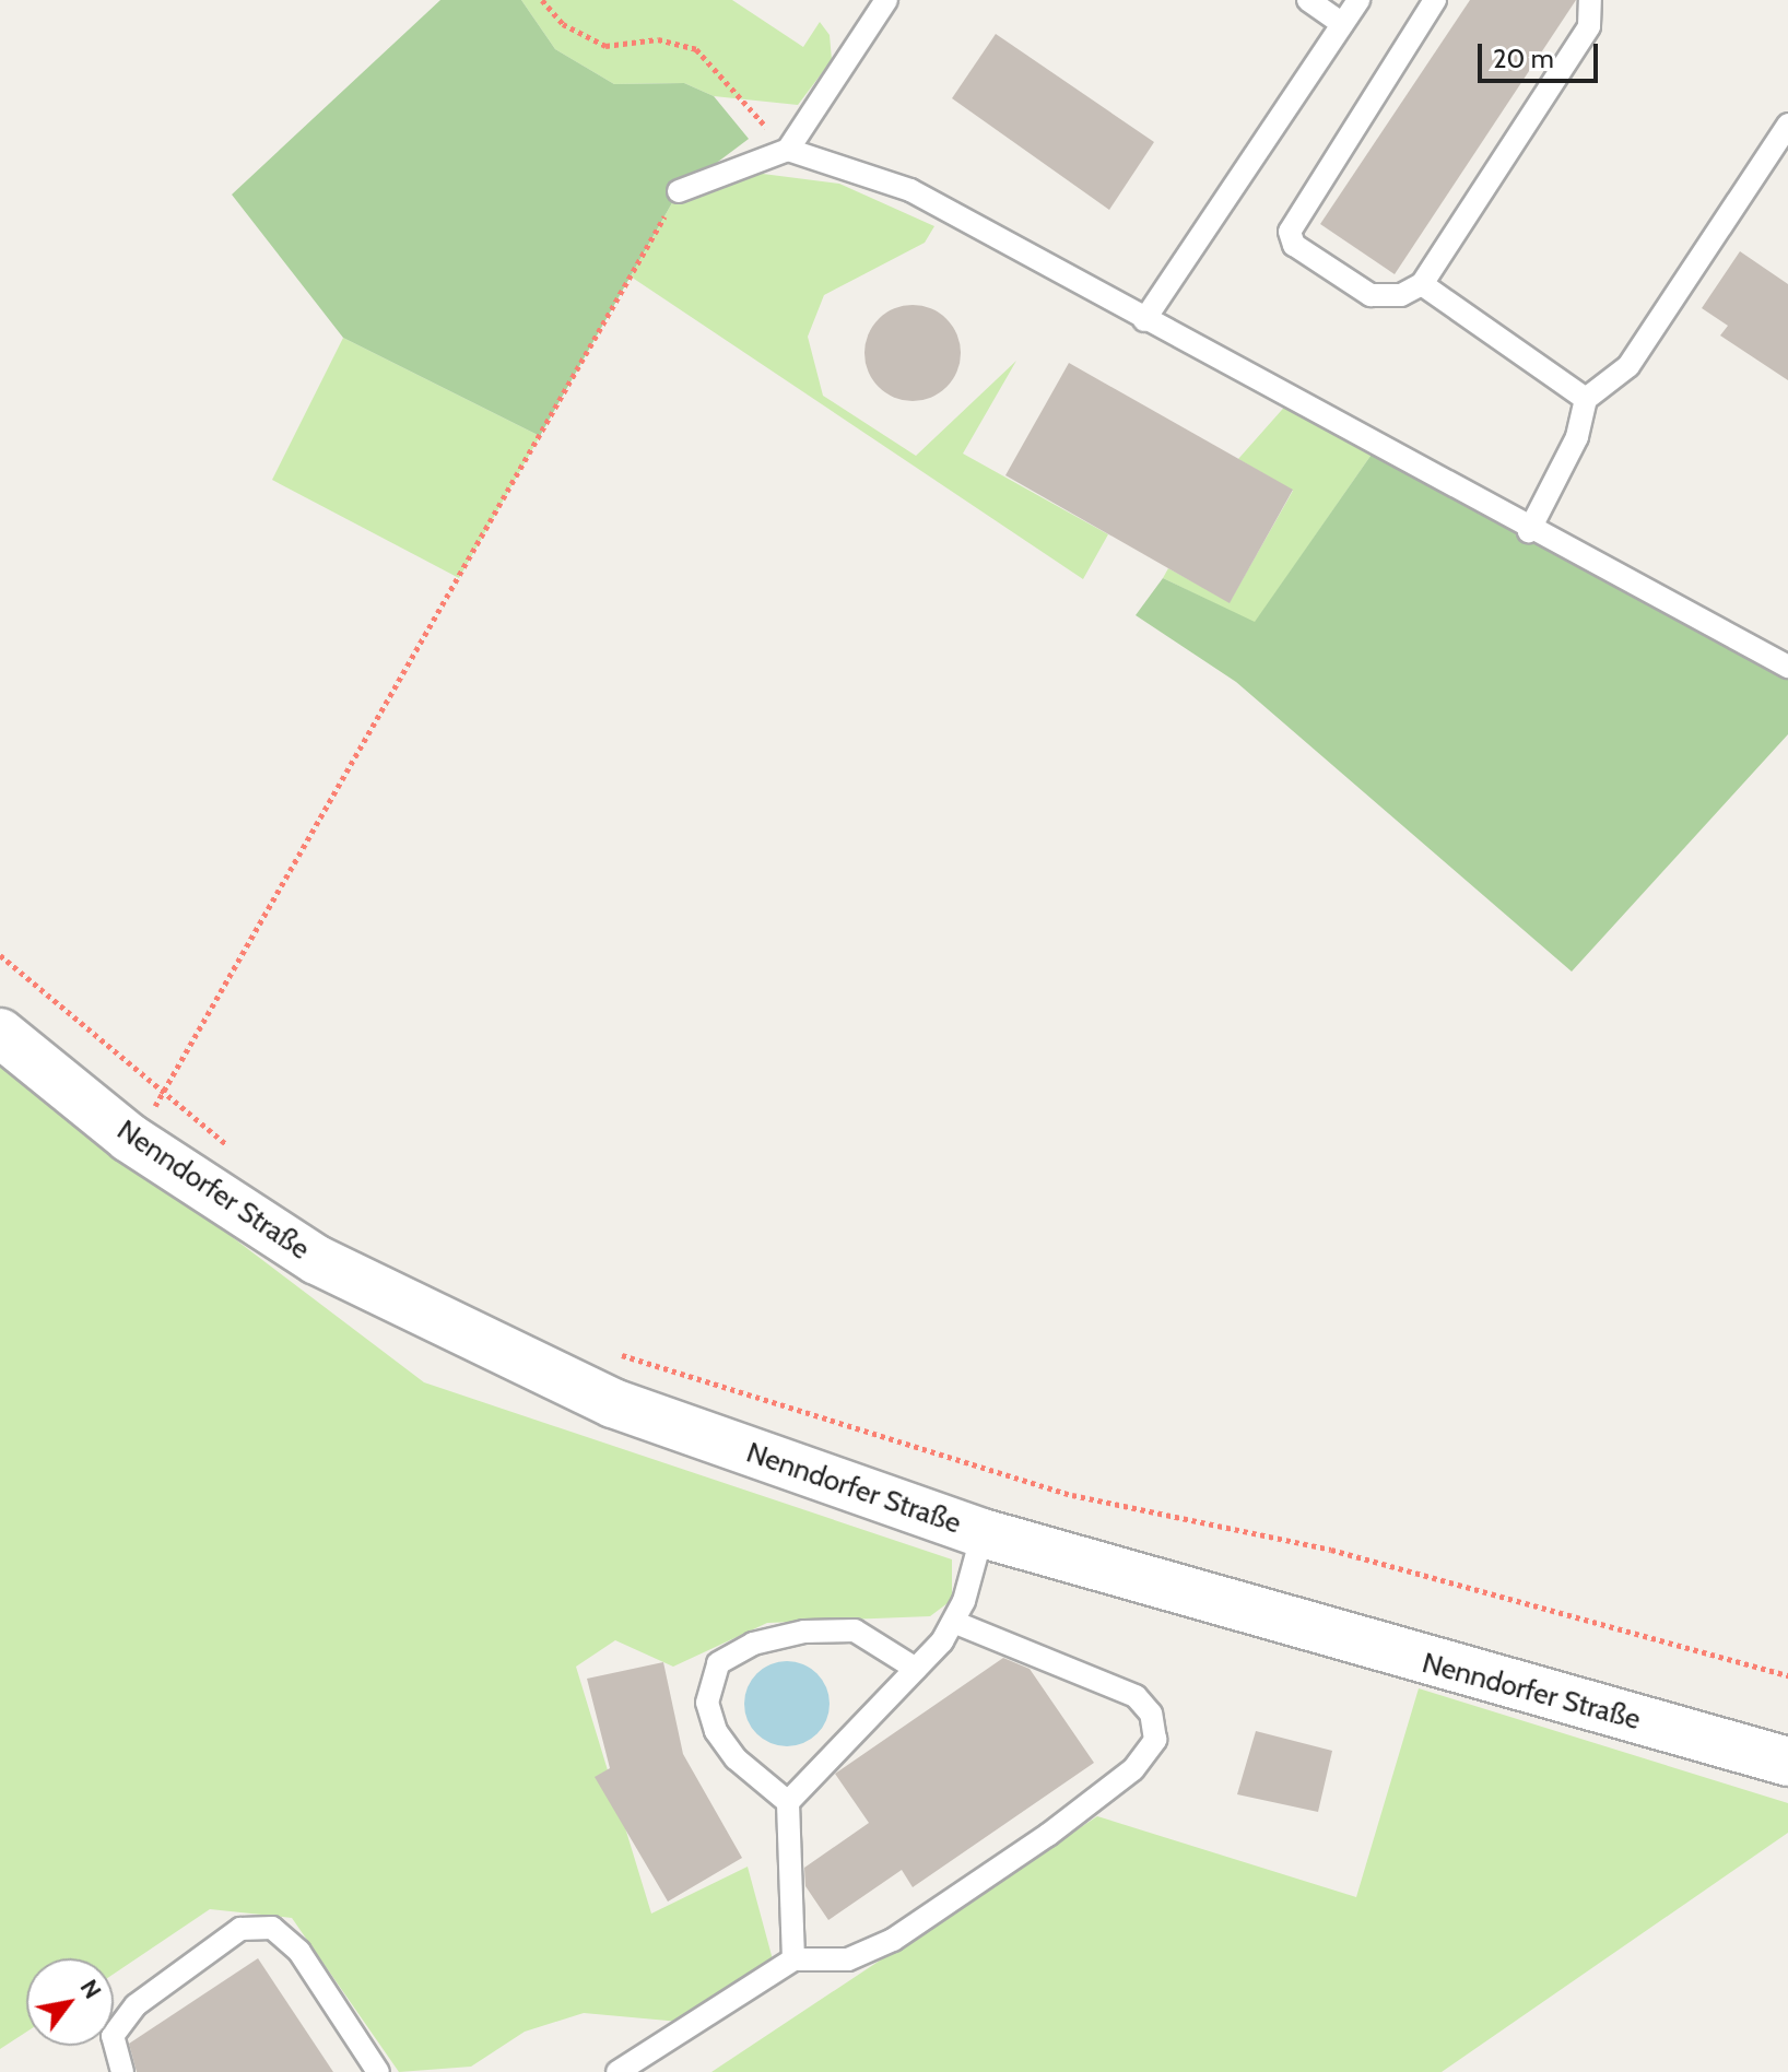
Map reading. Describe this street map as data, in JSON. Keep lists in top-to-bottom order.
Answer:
{
  "streets": {
    "street": ["Nenndorfer Straße"]
  },
  "scale_bar": "20 m",
  "north": "top right"
}
